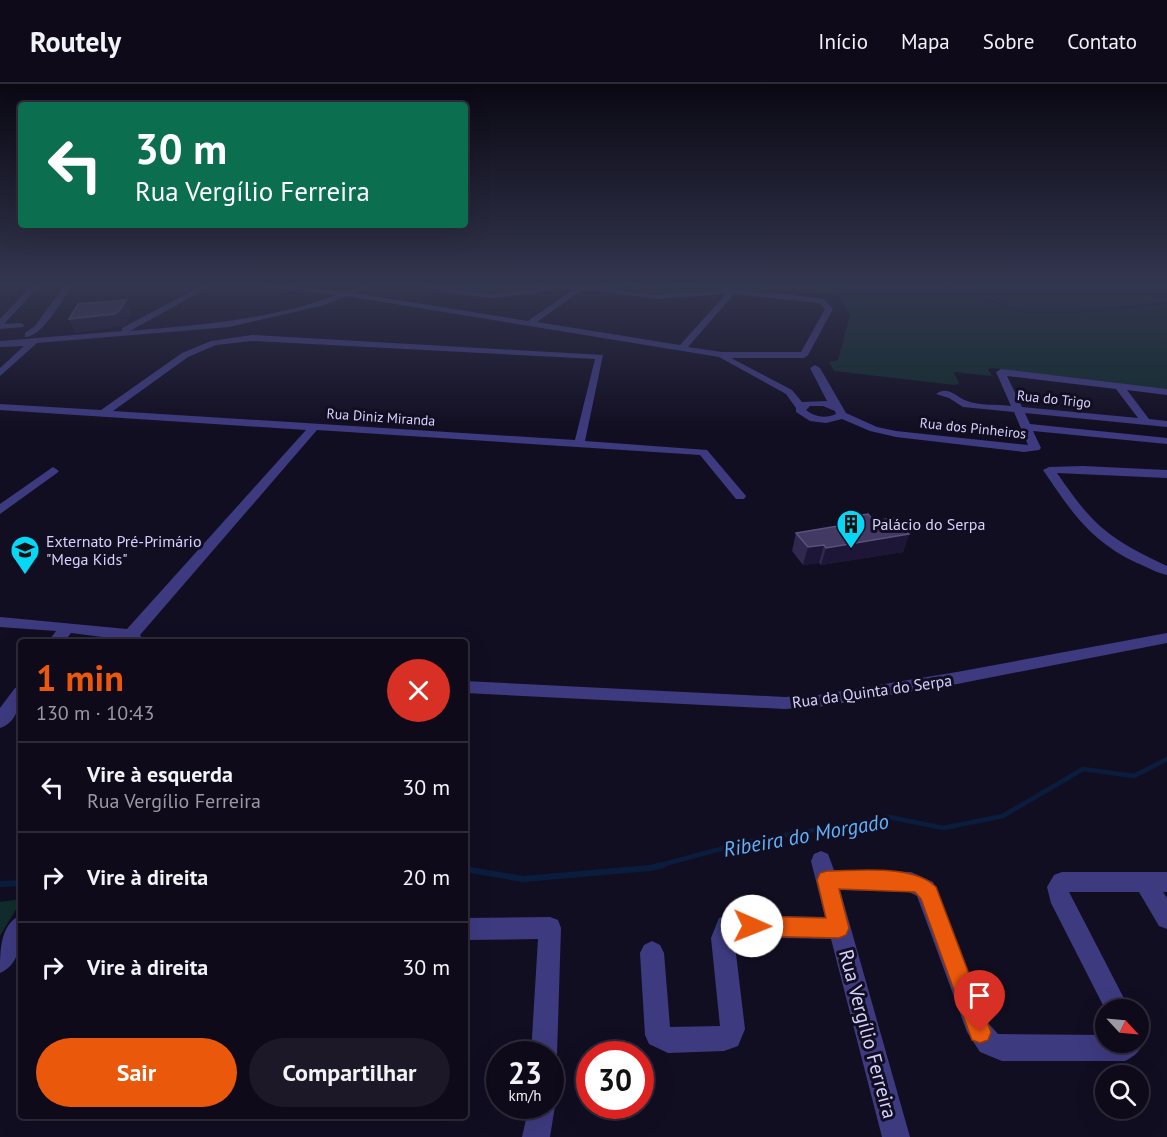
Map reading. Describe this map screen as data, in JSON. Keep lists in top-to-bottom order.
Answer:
{
  "streets": {
    "street": [
      "Rua do Trigo",
      "Rua Diniz Miranda",
      "Rua dos Pinheiros",
      "Rua da Quinta do Serpa",
      "Rua Vergílio Ferreira"
    ]
  },
  "crossings": [
    ["Rua do Trigo", "Rua dos Pinheiros"]
  ],
  "water": ["Ribeira do Morgado"],
  "places": {
    "building": ["Palácio do Serpa"],
    "school or university": ["Externato Pré-Primário \"Mega Kids\""]
  },
  "north": "bottom right",
  "page": {
    "header": "Routely",
    "nav": [
      "Início",
      "Mapa",
      "Sobre",
      "Contato"
    ],
    "turn": ["30 m", "Rua Vergílio Ferreira"],
    "heading": ["1 min", "130 m · 10:43"],
    "list": [
      {
        "name": "Vire à esquerda",
        "note": "Rua Vergílio Ferreira",
        "value": "30 m"
      },
      {
        "name": "Vire à direita",
        "value": "20 m"
      },
      {
        "name": "Vire à direita",
        "value": "30 m"
      }
    ],
    "buttons": ["Sair", "Compartilhar"],
    "speed": "23 km/h",
    "limit": "30"
  }
}
